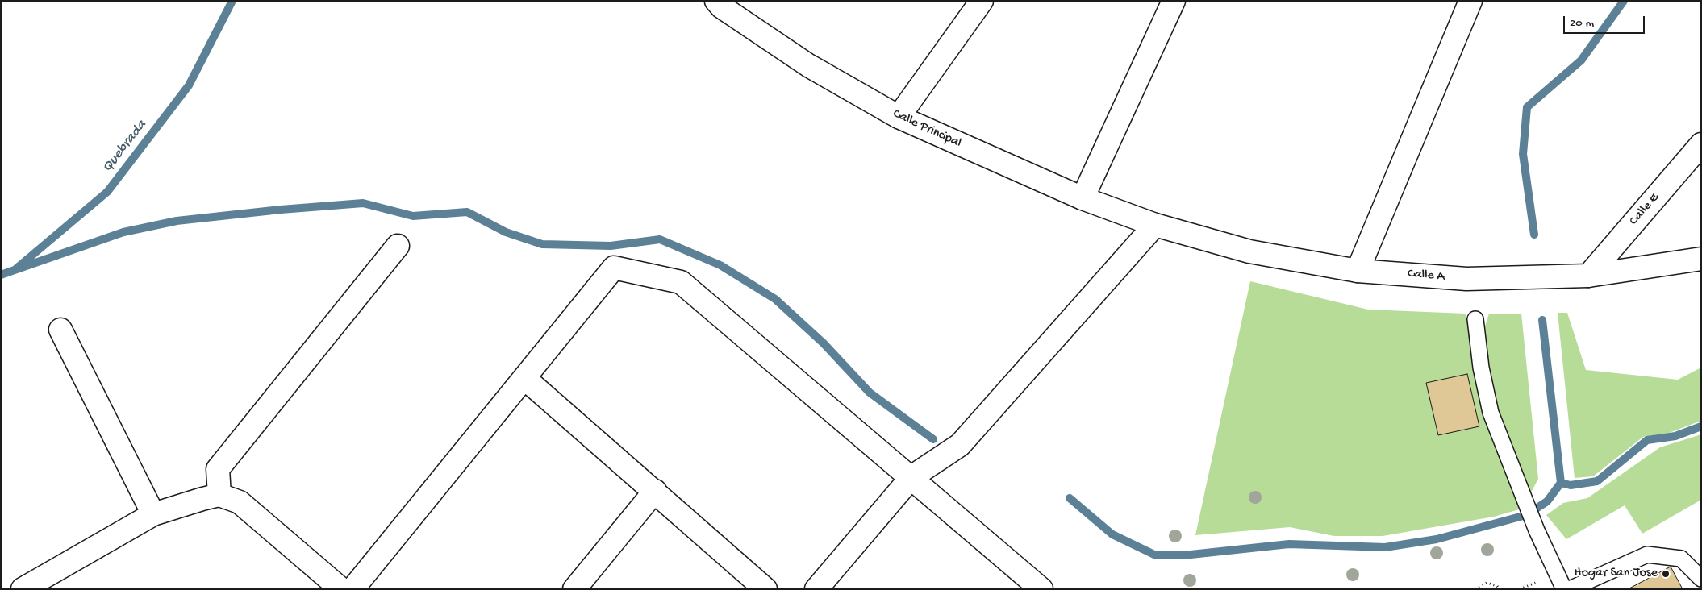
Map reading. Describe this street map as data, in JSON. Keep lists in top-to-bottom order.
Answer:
{
  "streets": {
    "street": ["Calle Principal", "Calle E", "Calle A"]
  },
  "crossings": [
    ["Calle Principal", "Calle A"],
    ["Calle E", "Calle A"]
  ],
  "water": ["Quebrada"],
  "places": ["Hogar San Jose"],
  "scale_bar": "20 m"
}
